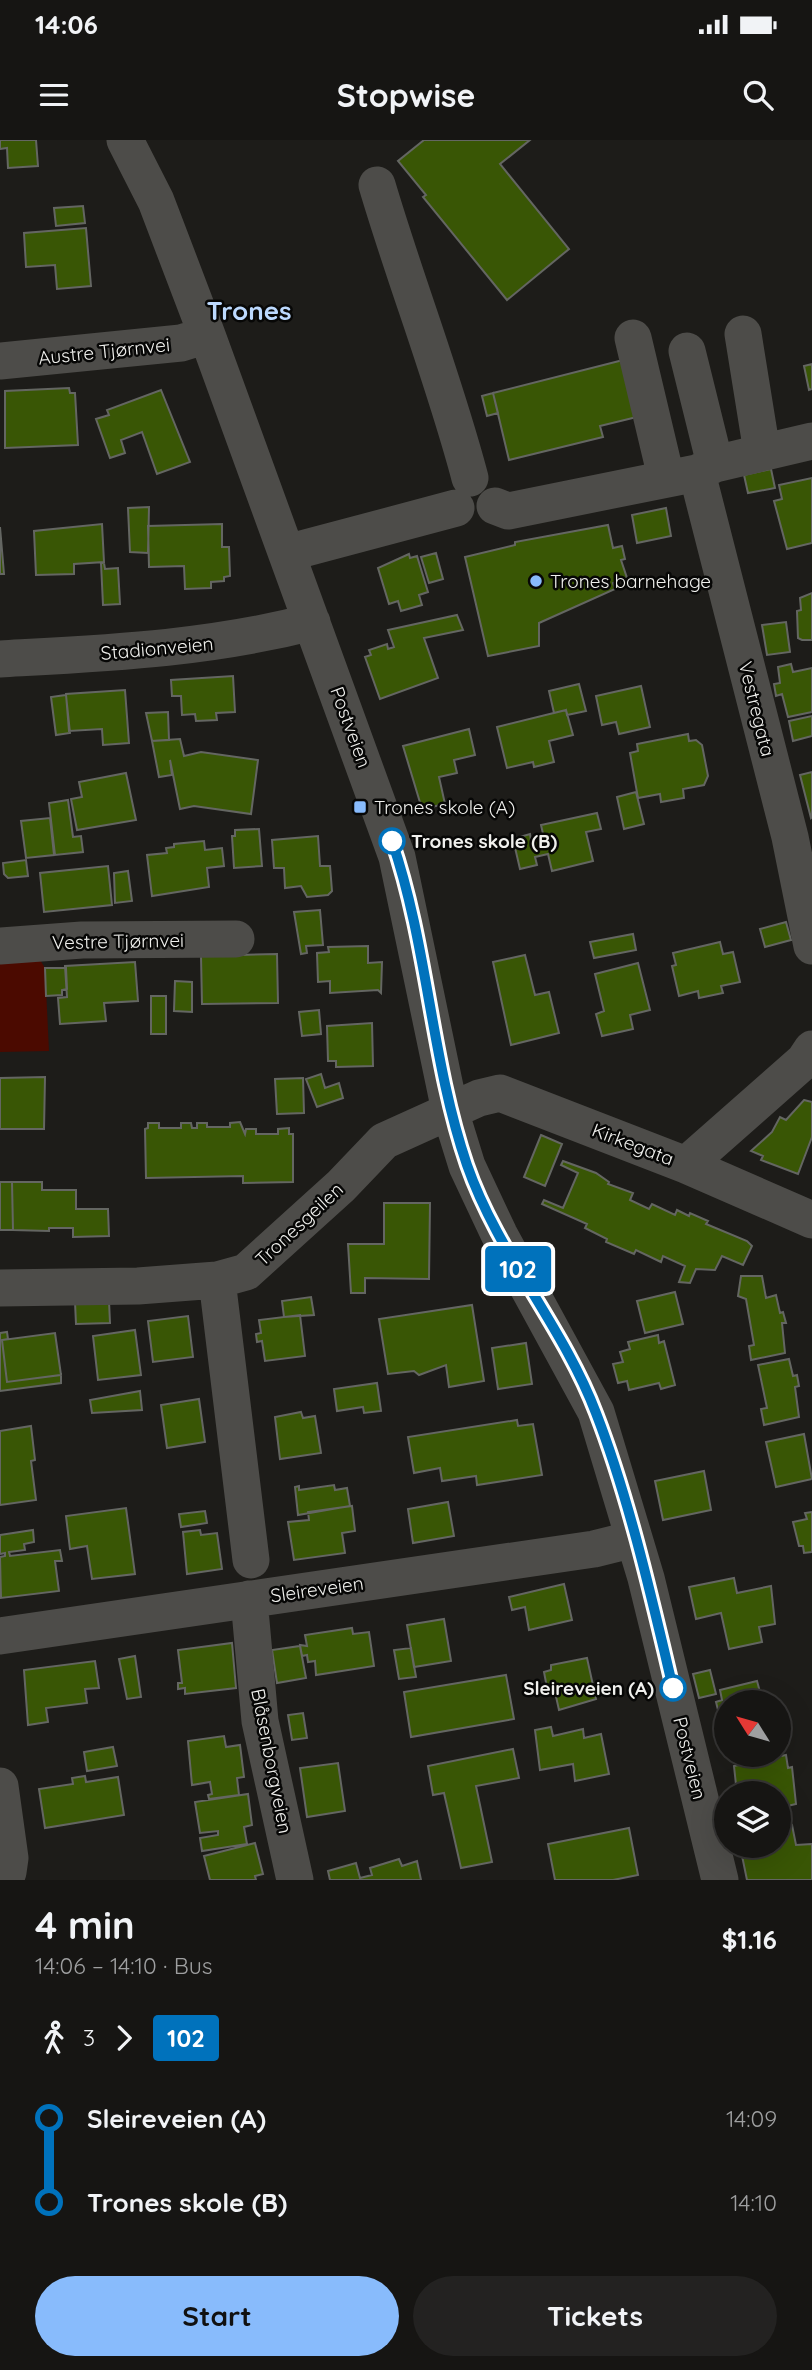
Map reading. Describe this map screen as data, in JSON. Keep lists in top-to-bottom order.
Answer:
{
  "streets": {
    "street": [
      "Austre Tjørnvei",
      "Stadionveien",
      "Vestregata",
      "Postveien",
      "Vestre Tjørnvei",
      "Kirkegata",
      "Tronesgeilen",
      "Sleireveien",
      "Blåsenborgveien"
    ]
  },
  "crossings": [
    ["Austre Tjørnvei", "Postveien"],
    ["Stadionveien", "Postveien"],
    ["Postveien", "Kirkegata"],
    ["Postveien", "Tronesgeilen"],
    ["Postveien", "Sleireveien"],
    ["Kirkegata", "Tronesgeilen"],
    ["Sleireveien", "Blåsenborgveien"]
  ],
  "districts": ["Trones"],
  "places": {
    "other": ["Trones barnehage", "Trones skole (B)", "Sleireveien (A)"],
    "transit": ["Trones skole (A)"]
  },
  "lines": ["bus line 102"],
  "north": "top left",
  "page": {
    "status": "14:06",
    "header": "Stopwise",
    "on_map": "102",
    "heading": ["4 min", "14:06 – 14:10 · Bus", "$1.16"],
    "legs": ["3", "102"],
    "list": [
      {
        "name": "Sleireveien (A)",
        "value": "14:09"
      },
      {
        "name": "Trones skole (B)",
        "value": "14:10"
      }
    ],
    "buttons": ["Start", "Tickets"]
  }
}
